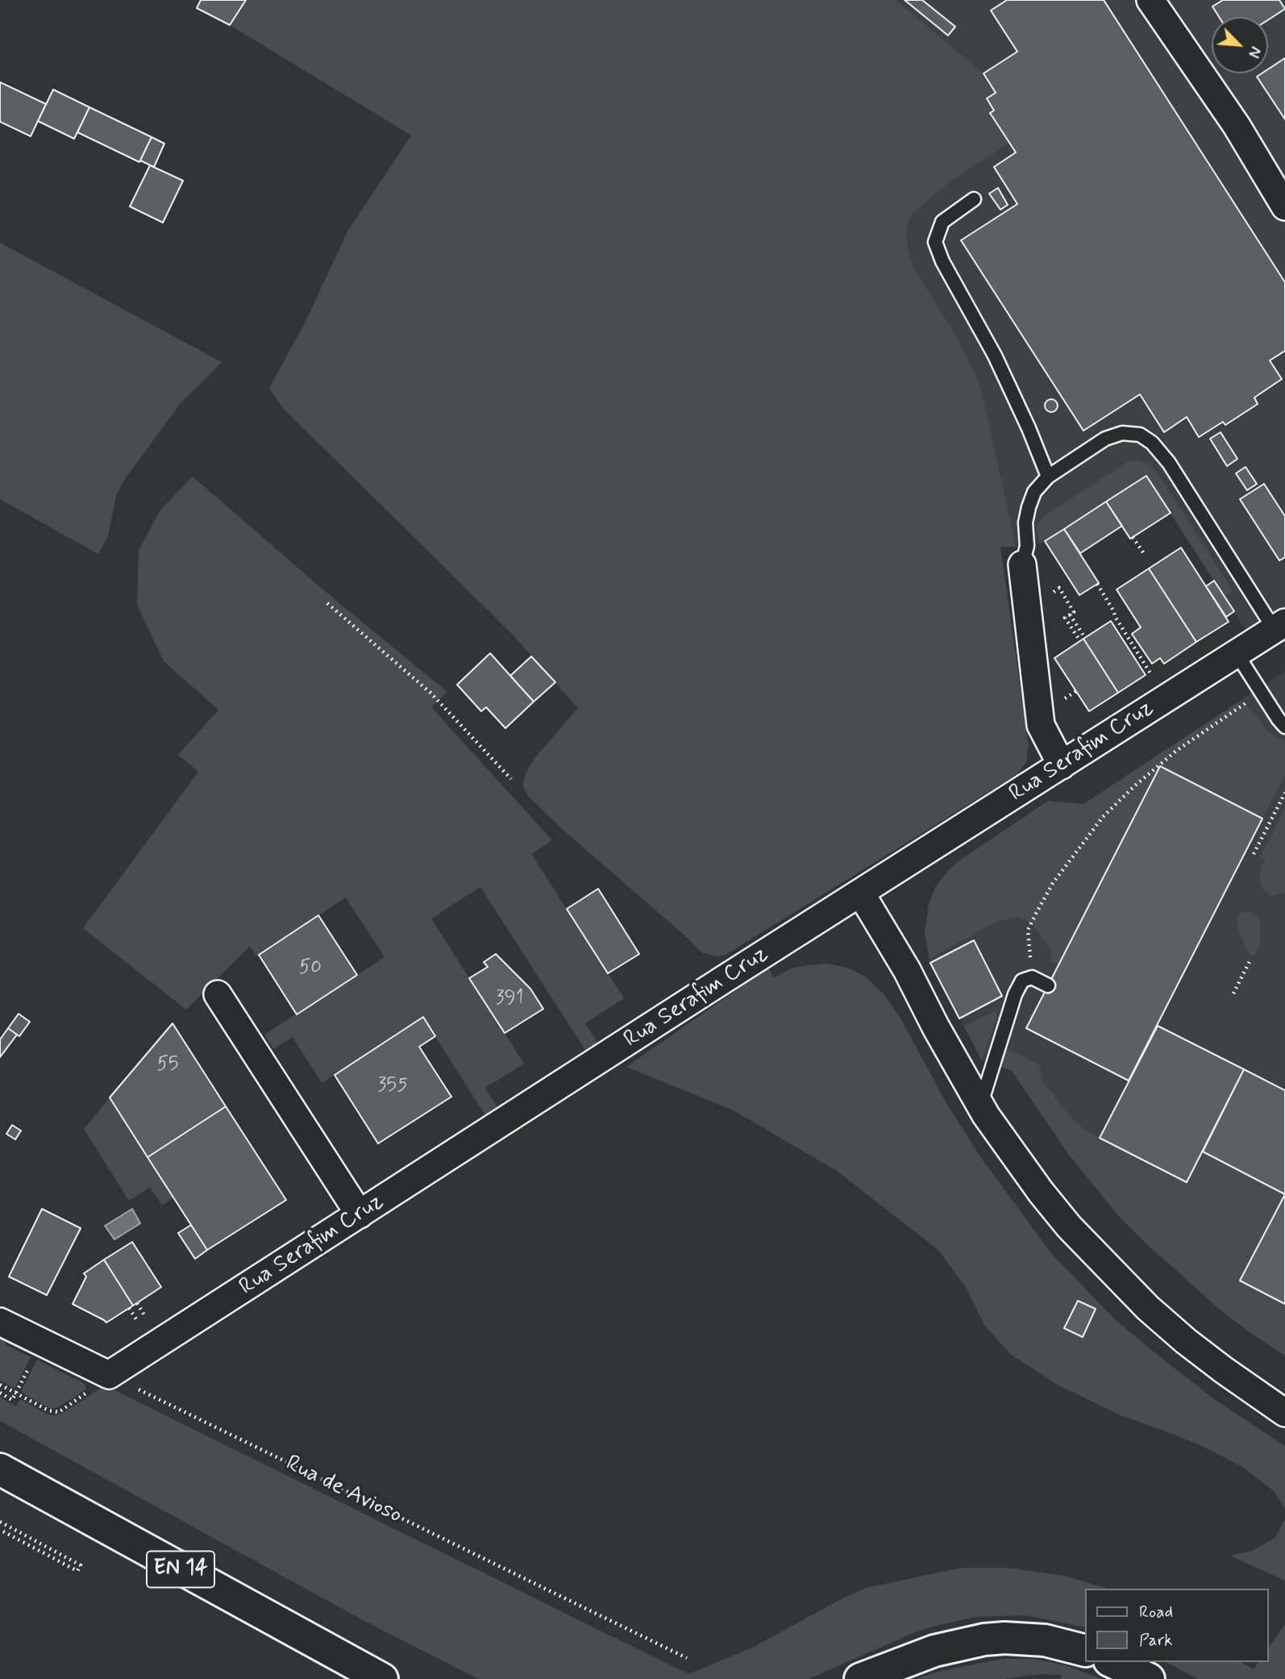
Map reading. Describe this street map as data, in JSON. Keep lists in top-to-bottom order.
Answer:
{
  "streets": {
    "main road": ["EN 14"],
    "street": ["Rua Serafim Cruz"],
    "path": ["Rua de Avioso"]
  },
  "crossings": [
    ["Rua Serafim Cruz", "Rua de Avioso"]
  ],
  "house_numbers": [
    "50",
    "391",
    "55",
    "355"
  ],
  "legend": ["Road", "Park"],
  "north": "bottom right"
}
